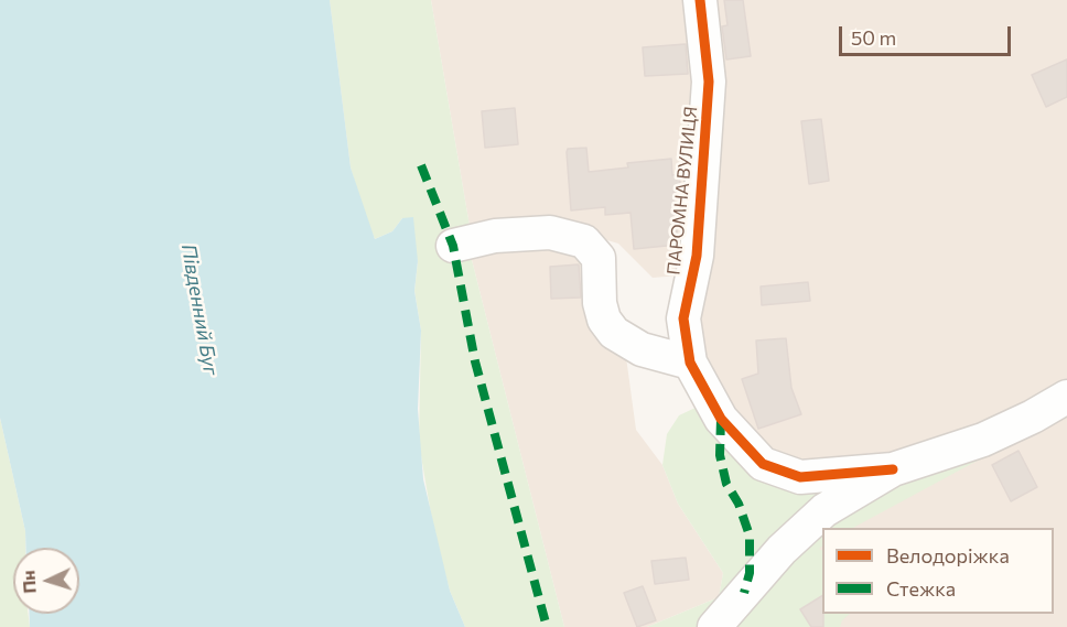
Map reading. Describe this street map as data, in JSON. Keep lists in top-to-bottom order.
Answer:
{
  "streets": {
    "street": ["ПАРОМНА ВУЛИЦЯ"]
  },
  "water": ["Південний Буг"],
  "legend": ["Велодоріжка", "Стежка"],
  "scale_bar": "50 m",
  "north": "left"
}
